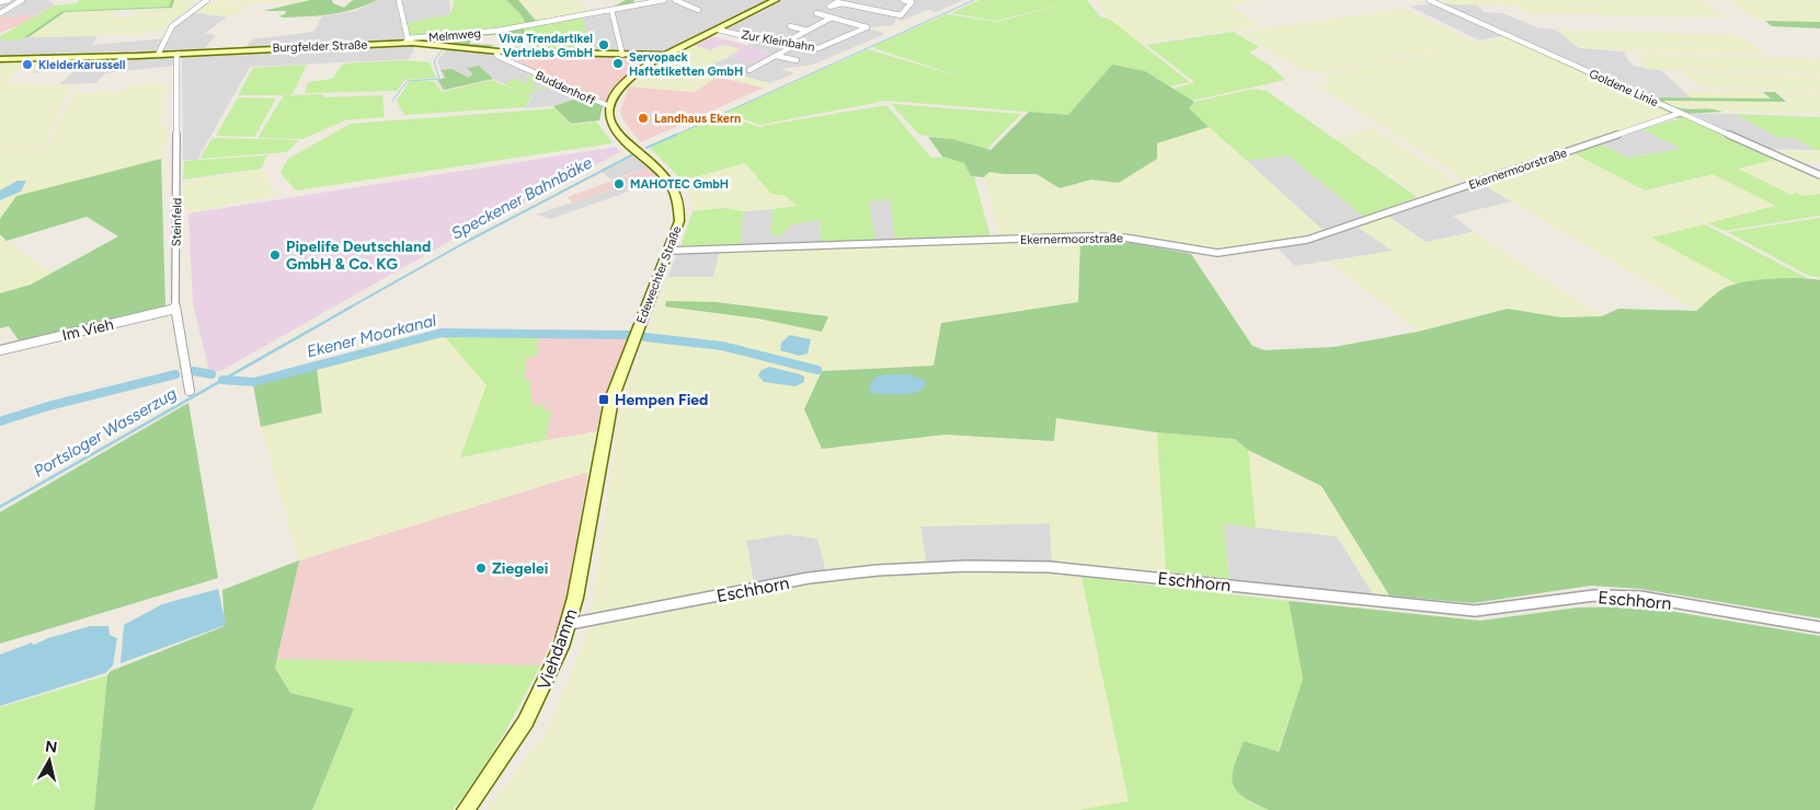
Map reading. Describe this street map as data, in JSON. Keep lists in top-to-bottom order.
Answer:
{
  "streets": {
    "main road": ["Burgfelder Straße", "Edewechter Straße", "Viehdamm"],
    "street": [
      "Melmweg",
      "Zur Kleinbahn",
      "Buddenhoff",
      "Goldene Linie",
      "Ekernermoorstraße",
      "Steinfeld",
      "Im Vieh",
      "Eschhorn"
    ]
  },
  "crossings": [
    ["Melmweg", "Burgfelder Straße"],
    ["Burgfelder Straße", "Buddenhoff"],
    ["Burgfelder Straße", "Steinfeld"],
    ["Buddenhoff", "Edewechter Straße"],
    ["Goldene Linie", "Ekernermoorstraße"],
    ["Ekernermoorstraße", "Edewechter Straße"],
    ["Steinfeld", "Im Vieh"],
    ["Edewechter Straße", "Viehdamm"],
    ["Eschhorn", "Viehdamm"]
  ],
  "water": ["Speckener Bahnbäke", "Ekener Moorkanal", "Portsloger Wasserzug"],
  "places": {
    "other": [
      "Viva Trendartikel Vertriebs GmbH",
      "Servopack Haftetiketten GmbH",
      "Kleiderkarussell",
      "Landhaus Ekern",
      "MAHOTEC GmbH",
      "Pipelife Deutschland GmbH & Co. KG",
      "Ziegelei"
    ],
    "transit": ["Hempen Fied"]
  },
  "north": "top"
}
